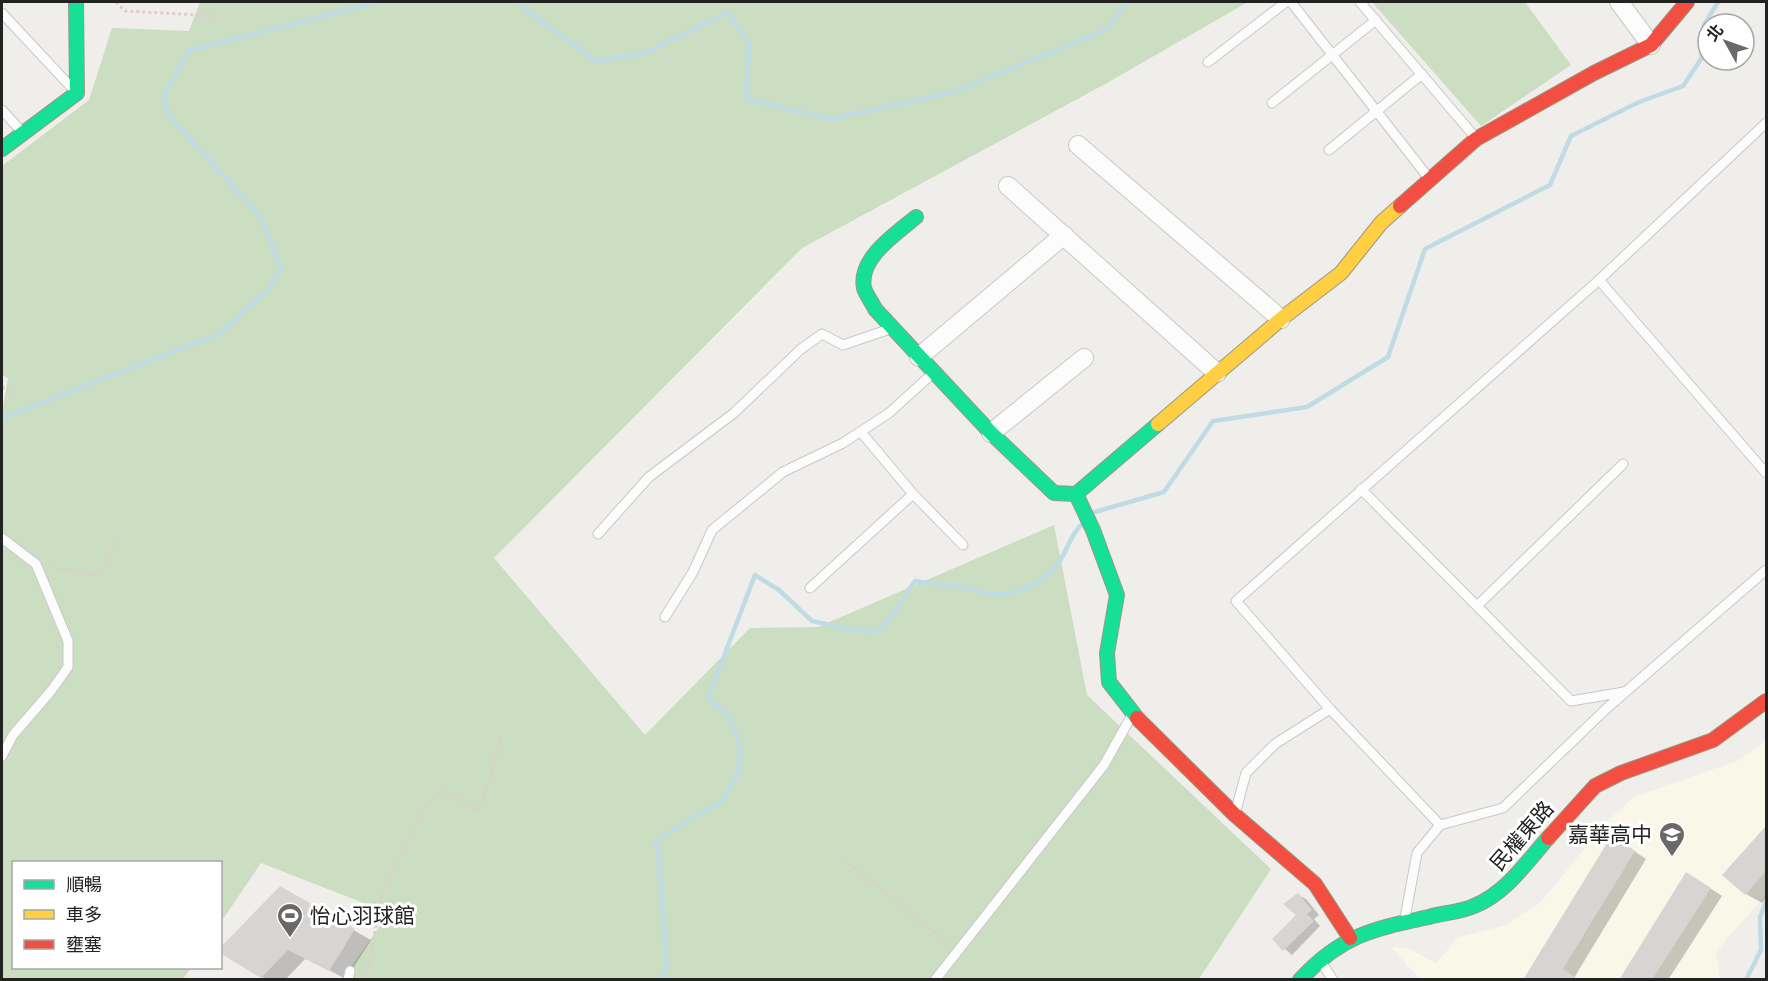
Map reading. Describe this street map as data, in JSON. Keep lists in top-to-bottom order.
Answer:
{
  "streets": {
    "street": ["民權東路"]
  },
  "places": {
    "school or university": ["嘉華高中"],
    "sports": ["怡心羽球館"]
  },
  "legend": ["順暢", "車多", "壅塞"],
  "north": "top left"
}
